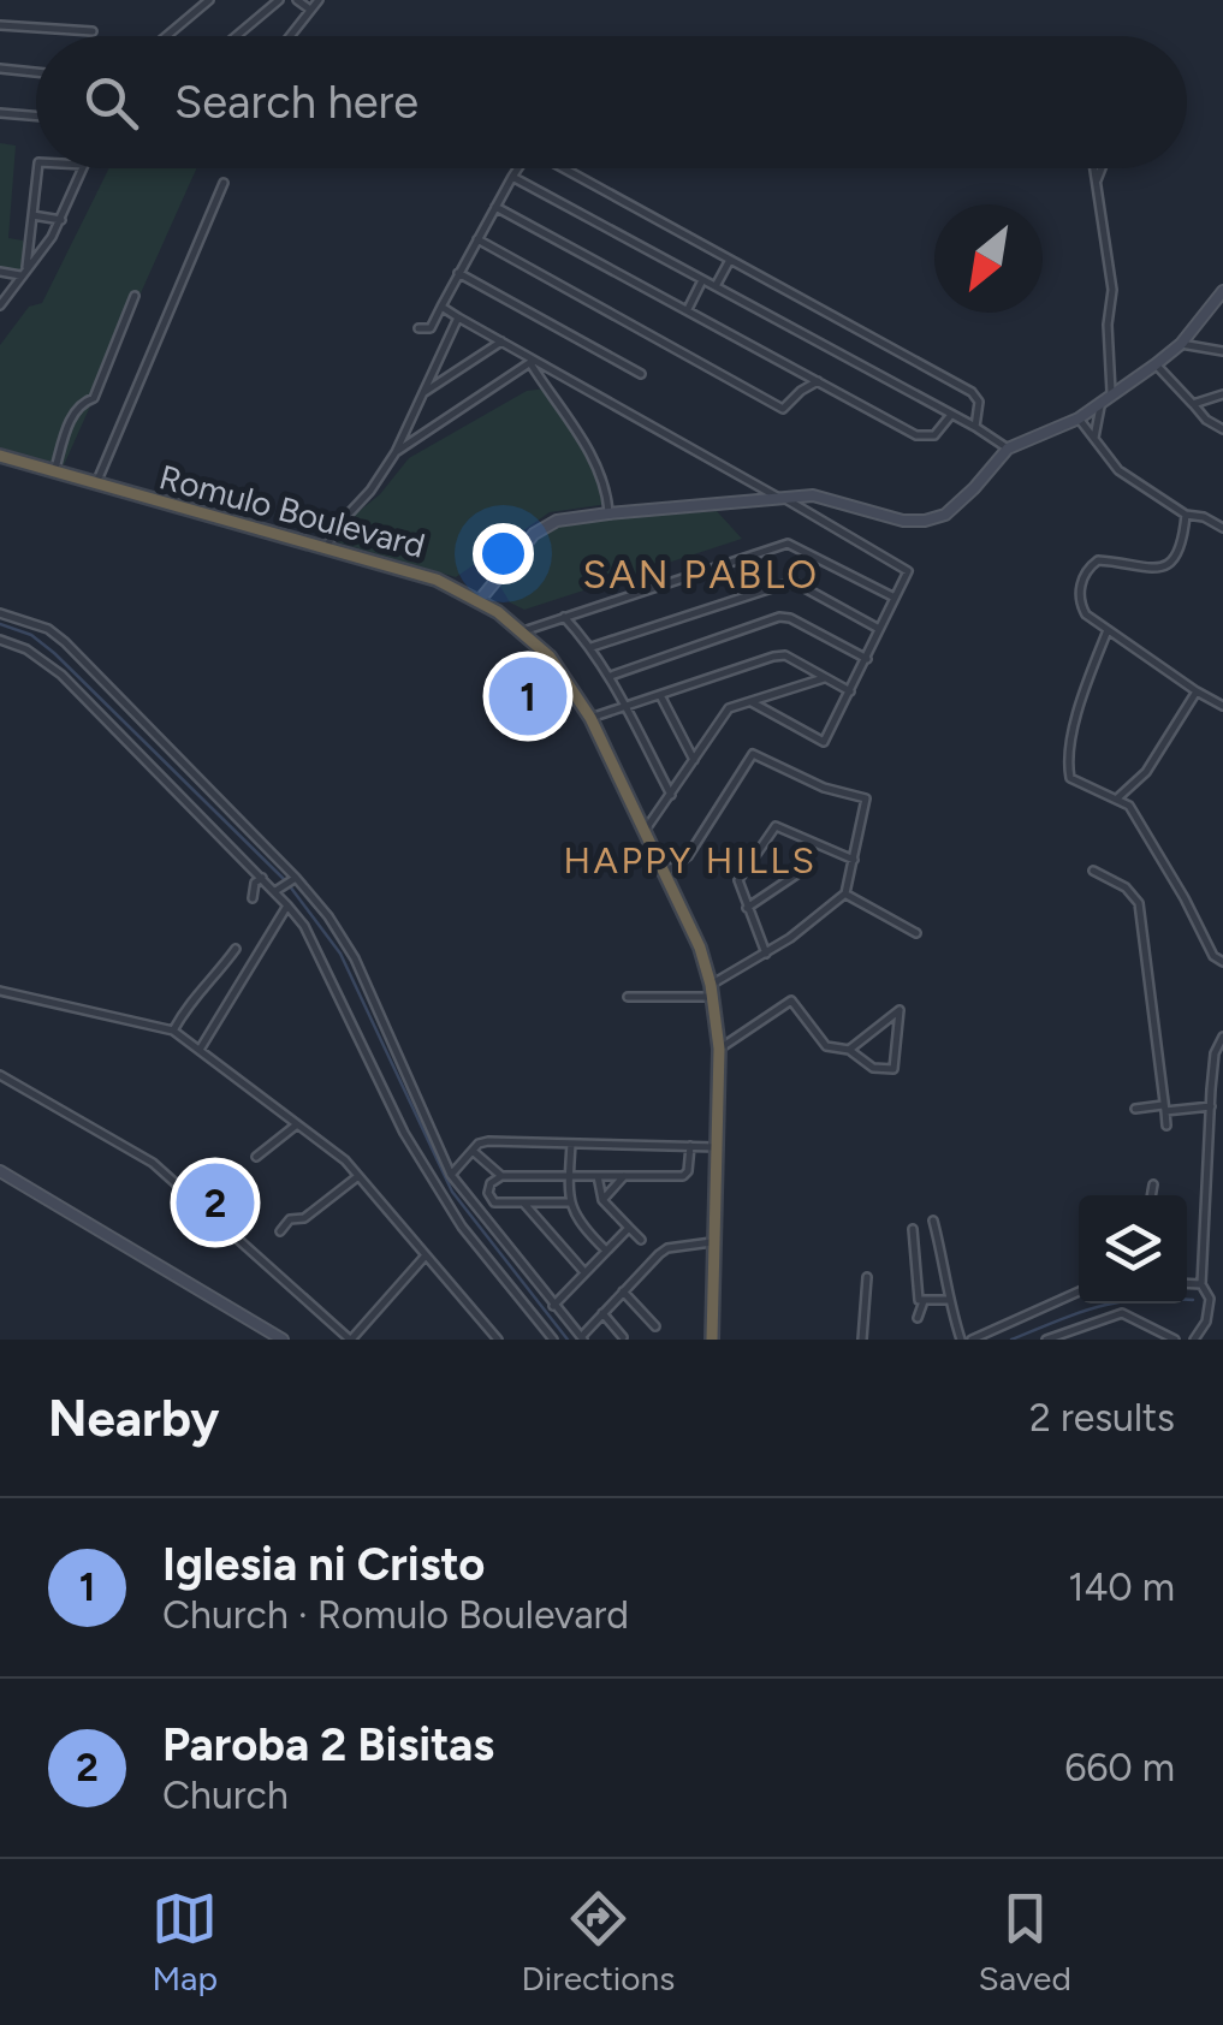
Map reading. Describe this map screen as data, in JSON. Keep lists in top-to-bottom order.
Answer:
{
  "streets": {
    "highway": ["Romulo Boulevard"]
  },
  "districts": ["SAN PABLO", "HAPPY HILLS"],
  "north": "bottom left",
  "page": {
    "search": "Search here",
    "pins": ["1", "2"],
    "heading": ["Nearby", "2 results"],
    "list": [
      {
        "mark": "1",
        "name": "Iglesia ni Cristo",
        "note": "Church · Romulo Boulevard",
        "value": "140 m"
      },
      {
        "mark": "2",
        "name": "Paroba 2 Bisitas",
        "note": "Church",
        "value": "660 m"
      }
    ],
    "nav": ["Map", "Directions", "Saved"]
  }
}
